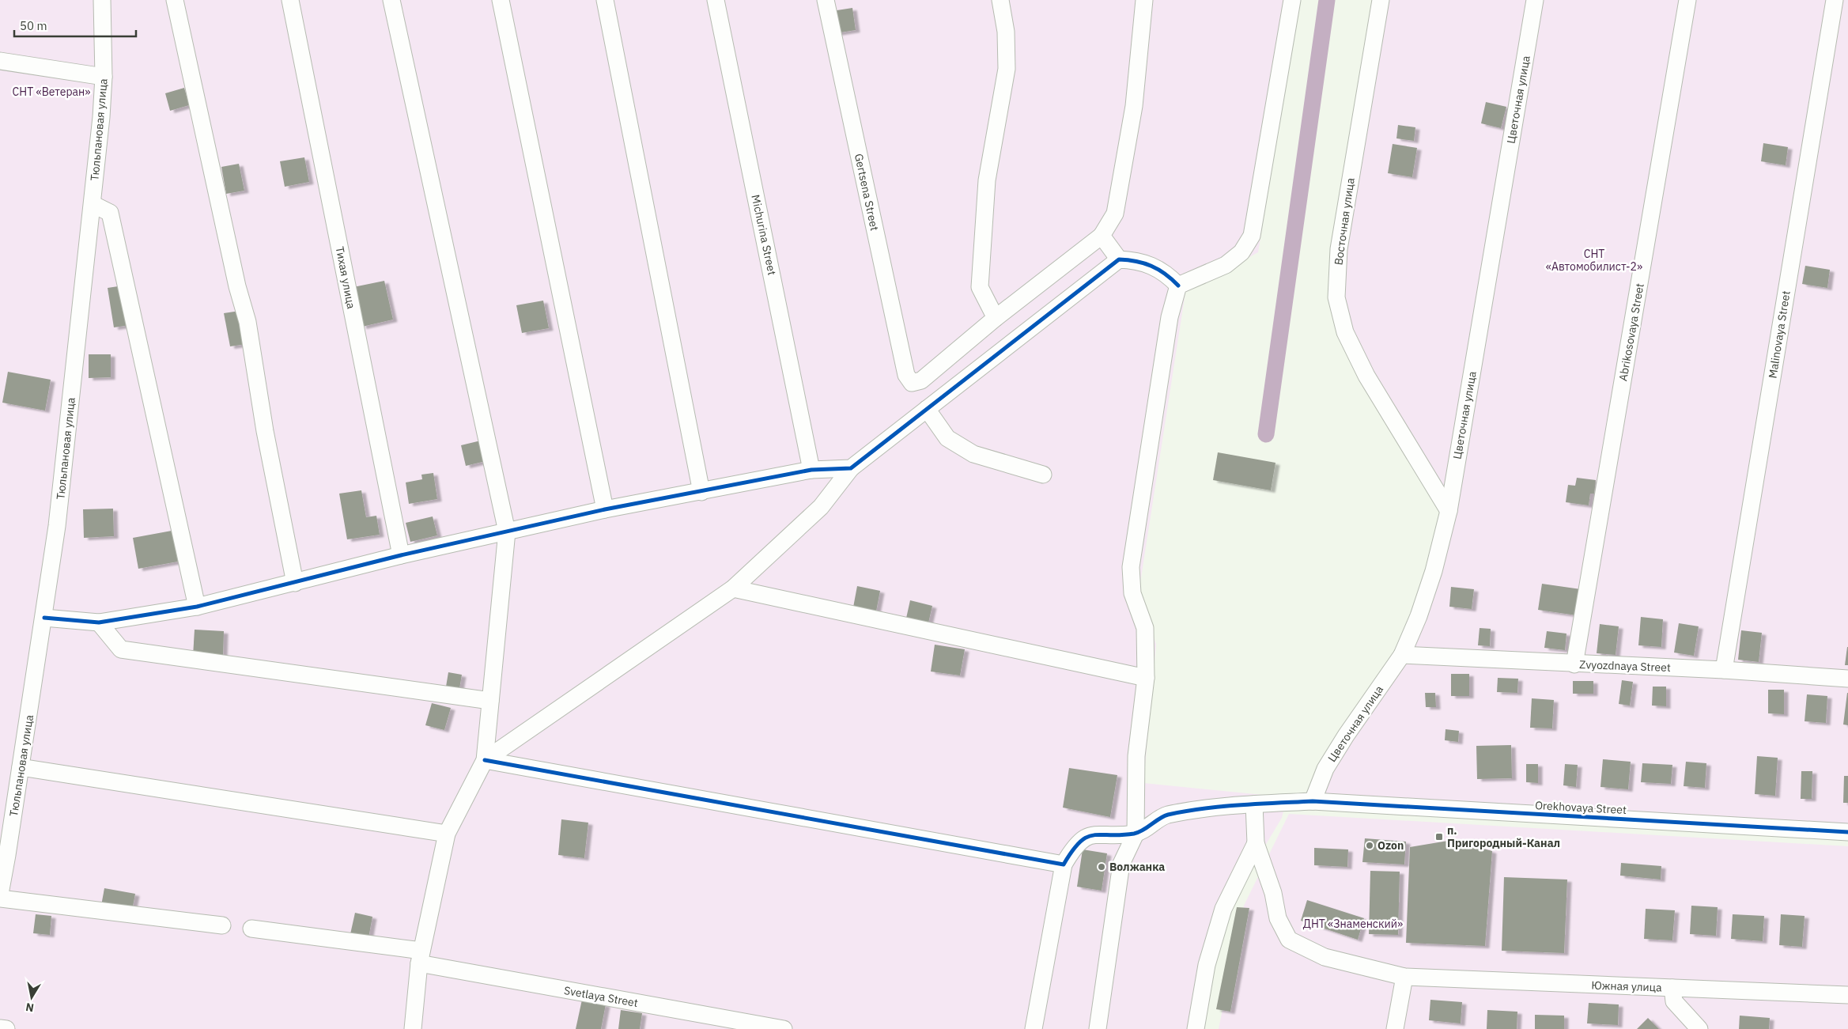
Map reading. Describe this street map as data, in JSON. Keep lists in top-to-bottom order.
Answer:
{
  "streets": {
    "street": [
      "Цветочная улица",
      "Тюльпановая улица",
      "Gertsena Street",
      "Восточная улица",
      "Michurina Street",
      "Тихая улица",
      "Abrikosovaya Street",
      "Malinovaya Street",
      "Zvyozdnaya Street",
      "Orekhovaya Street",
      "Южная улица",
      "Svetlaya Street"
    ]
  },
  "crossings": [
    ["Цветочная улица", "Восточная улица"],
    ["Цветочная улица", "Zvyozdnaya Street"],
    ["Цветочная улица", "Orekhovaya Street"],
    ["Abrikosovaya Street", "Zvyozdnaya Street"],
    ["Malinovaya Street", "Zvyozdnaya Street"]
  ],
  "parks": ["СНТ «Ветеран»", "СНТ «Автомобилист-2»", "ДНТ «Знаменский»"],
  "places": {
    "transit": ["п. Пригородный-Канал"],
    "other": ["Ozon", "Волжанка"]
  },
  "scale_bar": "50 m",
  "north": "bottom"
}
